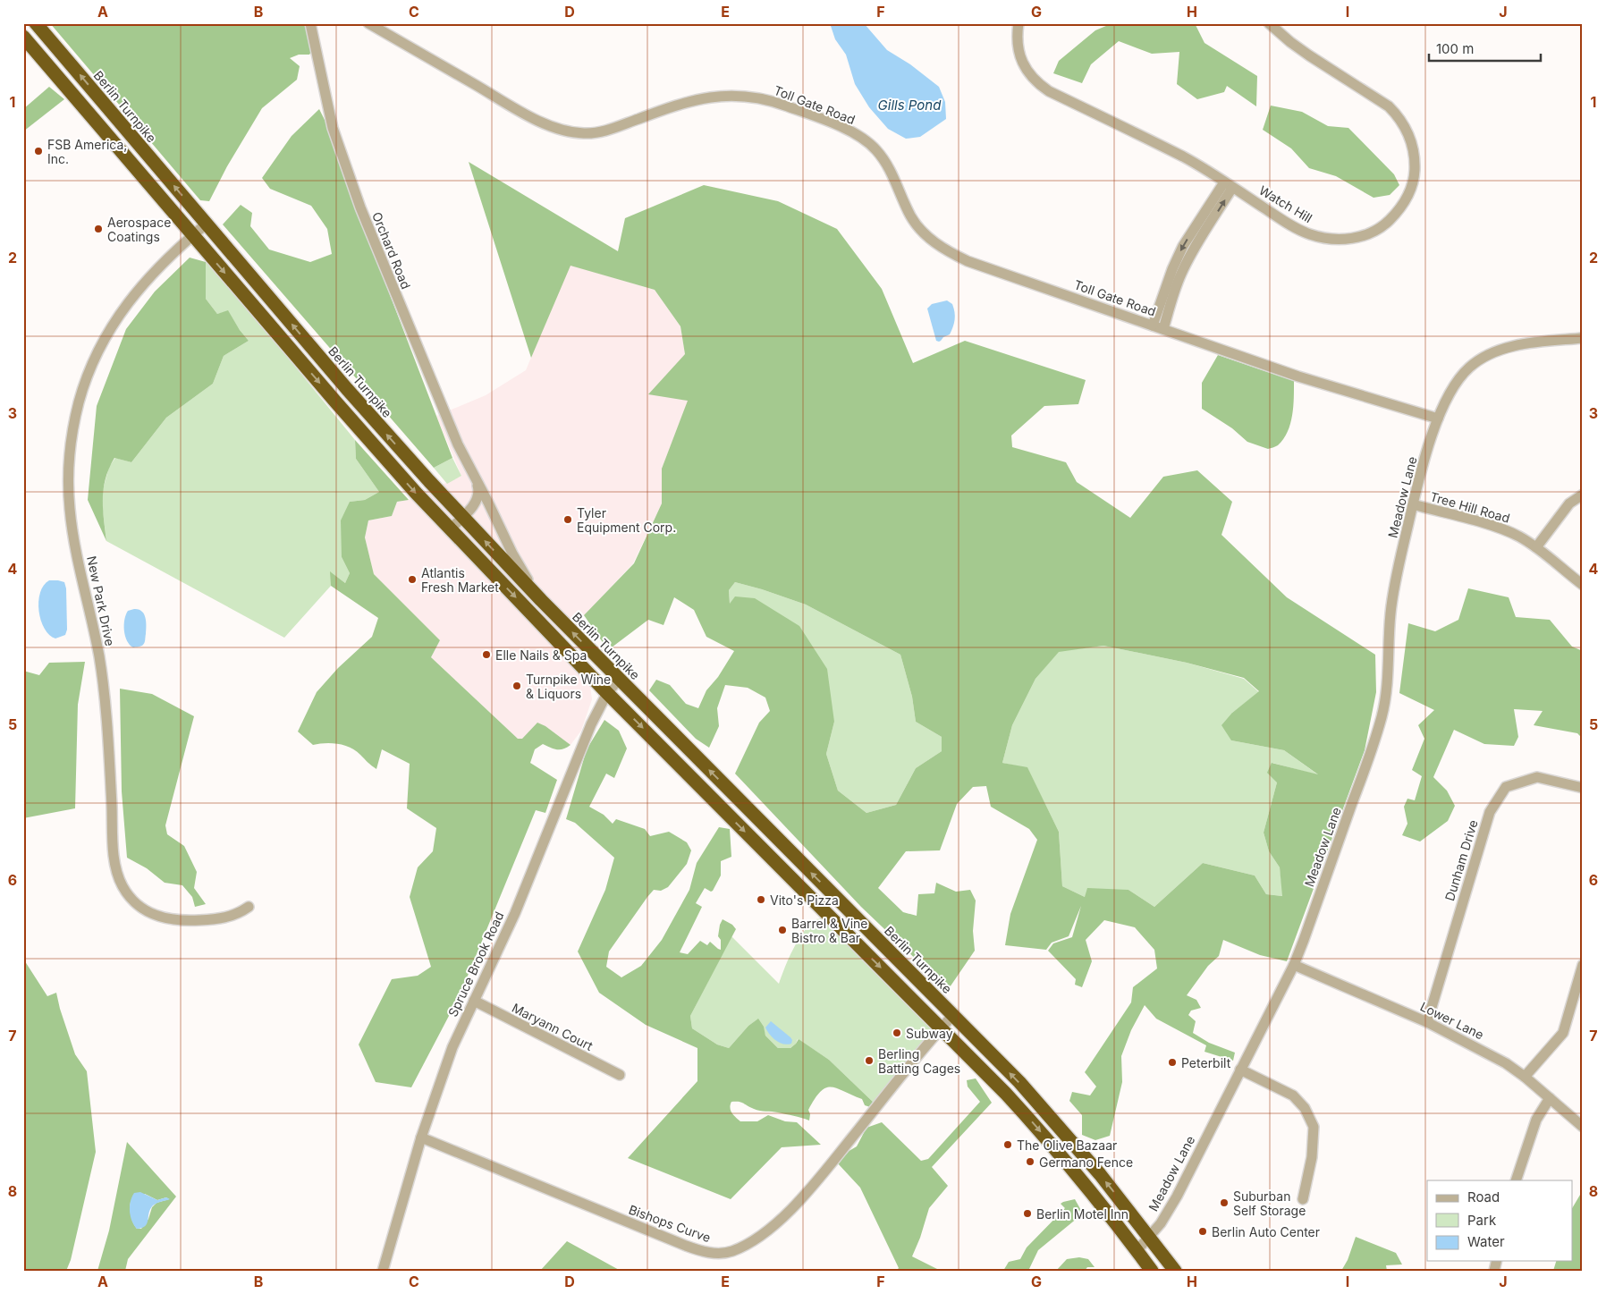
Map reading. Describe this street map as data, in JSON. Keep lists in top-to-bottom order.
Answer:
{
  "streets": {
    "highway": ["Berlin Turnpike"],
    "street": [
      "Toll Gate Road",
      "Watch Hill",
      "Orchard Road",
      "Meadow Lane",
      "Tree Hill Road",
      "New Park Drive",
      "Dunham Drive",
      "Spruce Brook Road",
      "Lower Lane",
      "Maryann Court",
      "Bishops Curve"
    ]
  },
  "crossings": [
    ["Toll Gate Road", "Meadow Lane"],
    ["Berlin Turnpike", "Orchard Road"],
    ["Berlin Turnpike", "Meadow Lane"],
    ["Berlin Turnpike", "New Park Drive"],
    ["Berlin Turnpike", "Spruce Brook Road"],
    ["Berlin Turnpike", "Bishops Curve"],
    ["Meadow Lane", "Tree Hill Road"],
    ["Meadow Lane", "Lower Lane"],
    ["Dunham Drive", "Lower Lane"],
    ["Spruce Brook Road", "Maryann Court"],
    ["Spruce Brook Road", "Bishops Curve"]
  ],
  "water": ["Gills Pond"],
  "places": [
    "FSB America, Inc.",
    "Aerospace Coatings",
    "Tyler Equipment Corp.",
    "Atlantis Fresh Market",
    "Elle Nails & Spa",
    "Turnpike Wine & Liquors",
    "Vito's Pizza",
    "Barrel & Vine Bistro & Bar",
    "Subway",
    "Berling Batting Cages",
    "Peterbilt",
    "The Olive Bazaar",
    "Germano Fence",
    "Suburban Self Storage",
    "Berlin Motel Inn",
    "Berlin Auto Center"
  ],
  "legend": ["Road", "Park", "Water"],
  "scale_bar": "100 m",
  "grid": {
    "columns": [
      "A",
      "B",
      "C",
      "D",
      "E",
      "F",
      "G",
      "H",
      "I",
      "J"
    ],
    "rows": [
      "1",
      "2",
      "3",
      "4",
      "5",
      "6",
      "7",
      "8"
    ]
  }
}
